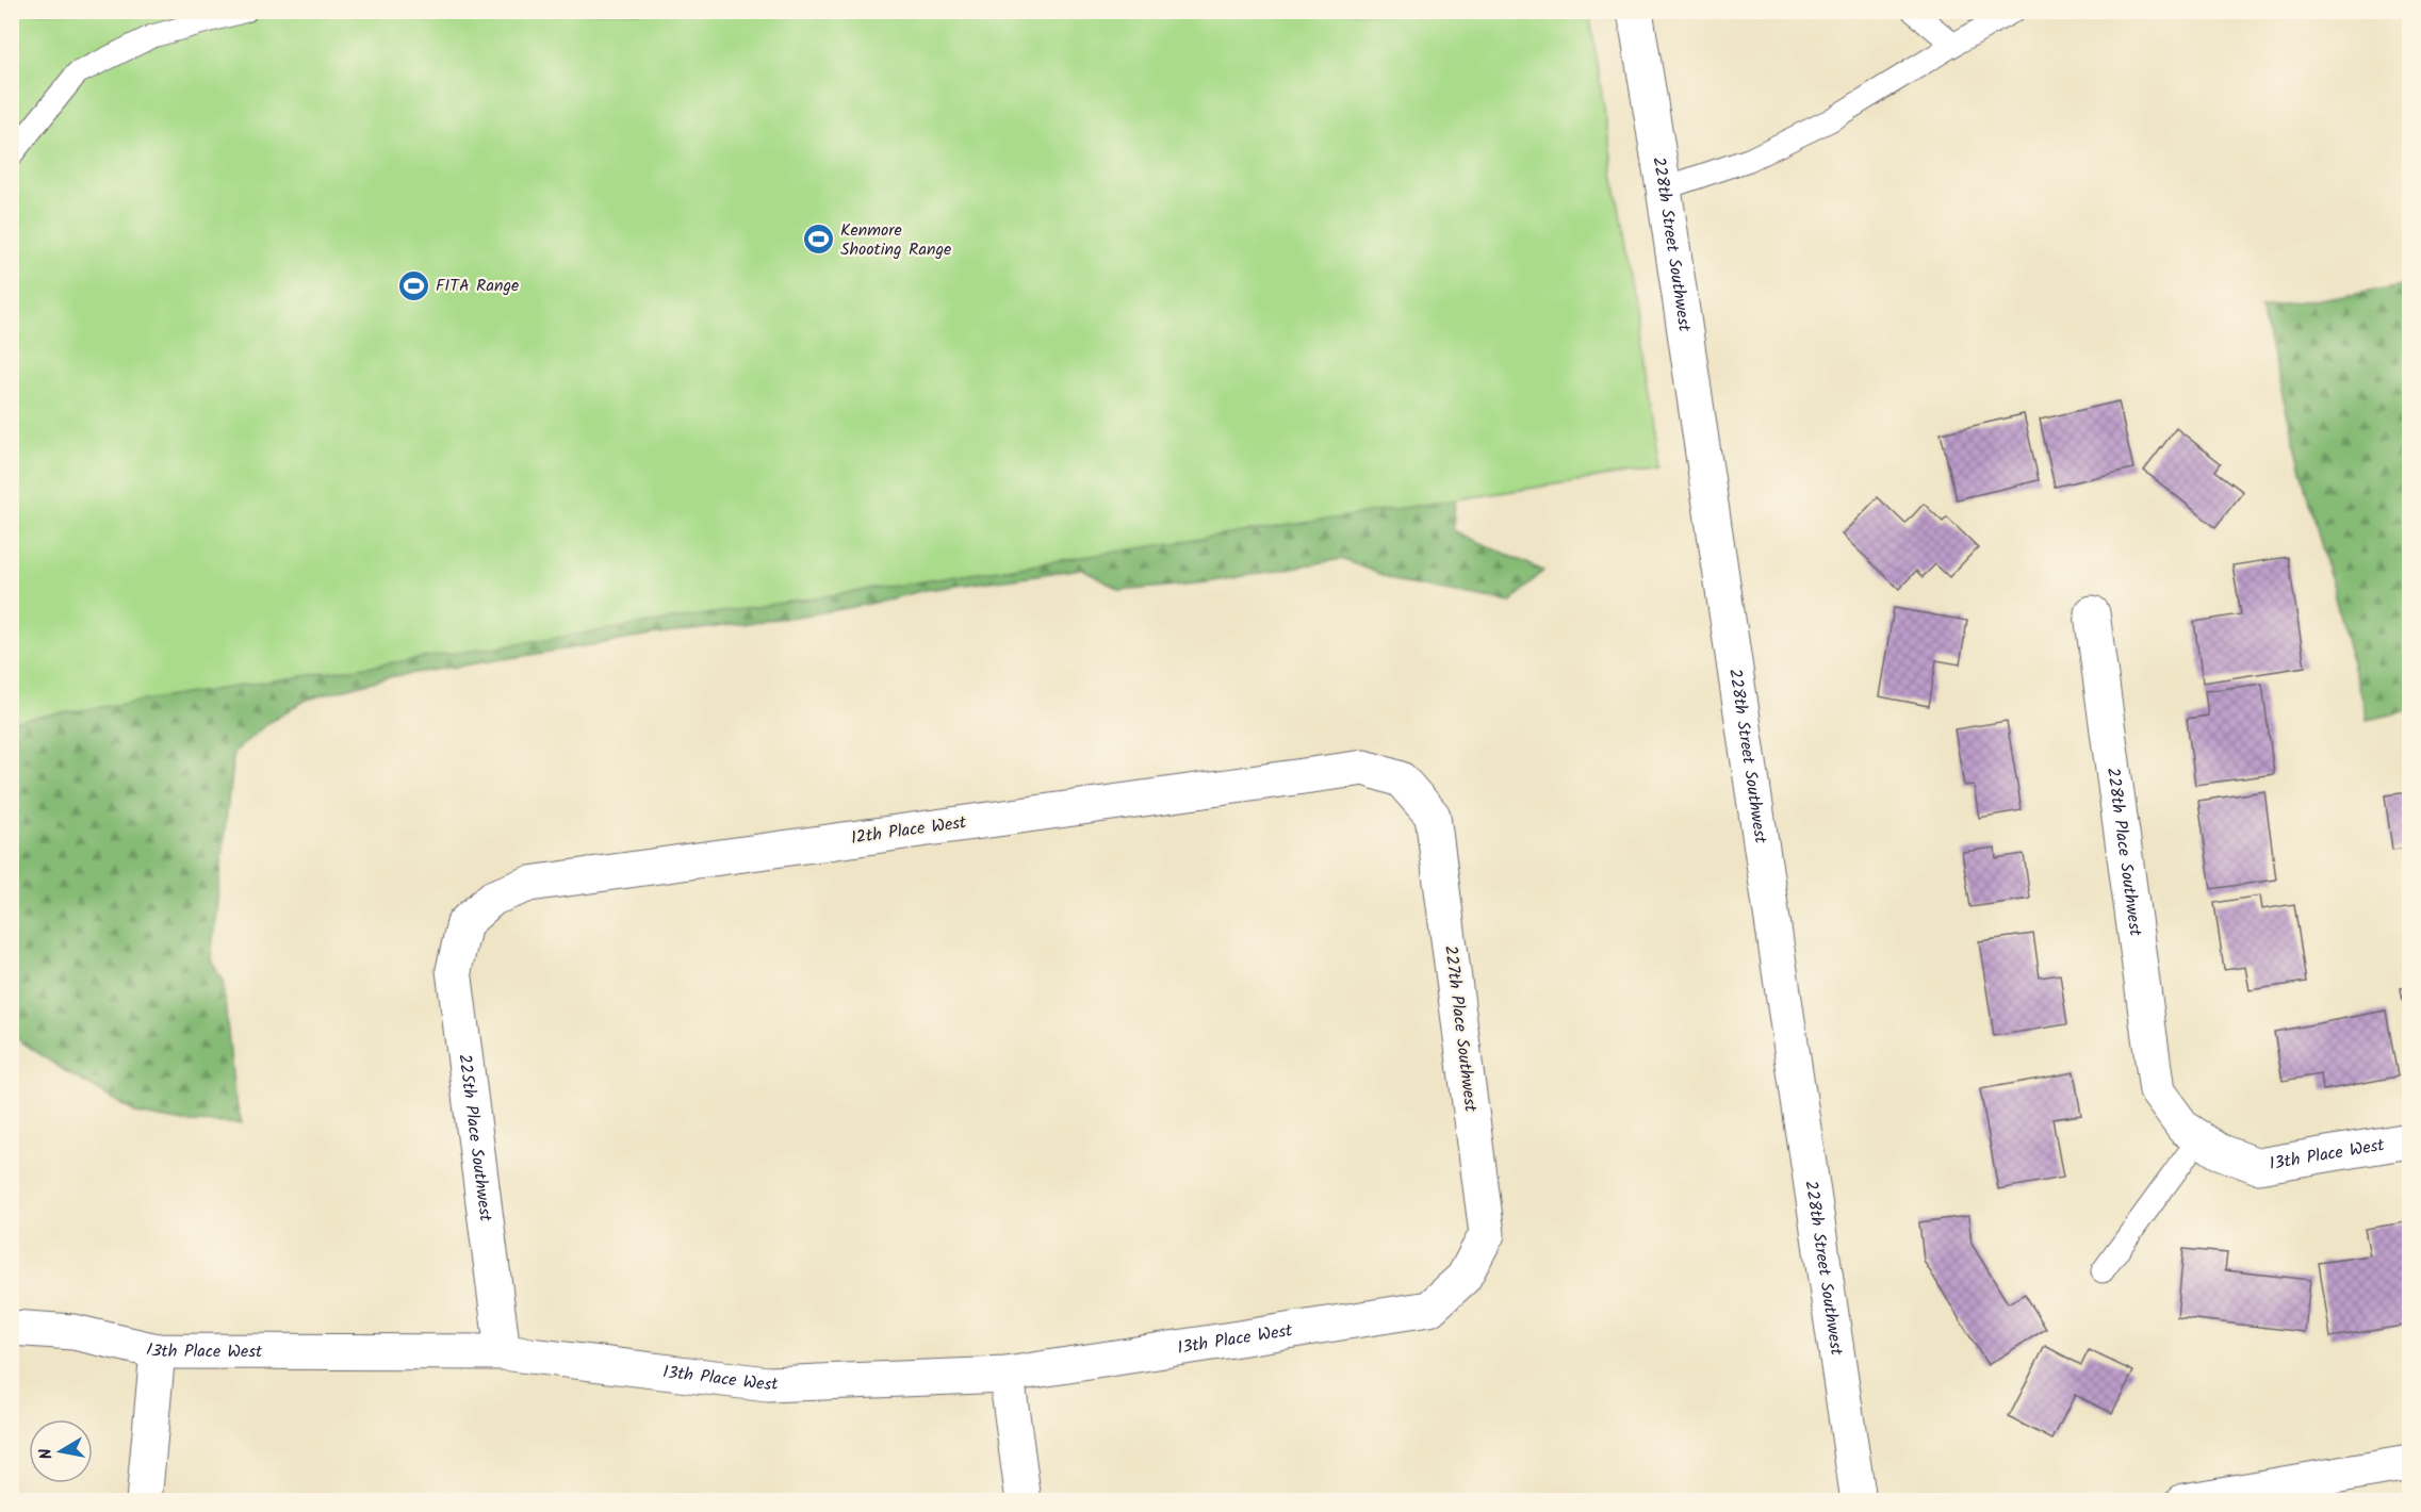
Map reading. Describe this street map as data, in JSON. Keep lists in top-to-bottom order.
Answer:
{
  "streets": {
    "street": [
      "228th Street Southwest",
      "12th Place West",
      "228th Place Southwest",
      "227th Place Southwest",
      "225th Place Southwest",
      "13th Place West"
    ]
  },
  "crossings": [
    ["12th Place West", "227th Place Southwest"],
    ["12th Place West", "225th Place Southwest"],
    ["228th Place Southwest", "13th Place West"],
    ["227th Place Southwest", "13th Place West"],
    ["225th Place Southwest", "13th Place West"]
  ],
  "places": {
    "sports": ["Kenmore Shooting Range", "FITA Range"]
  },
  "north": "left"
}
